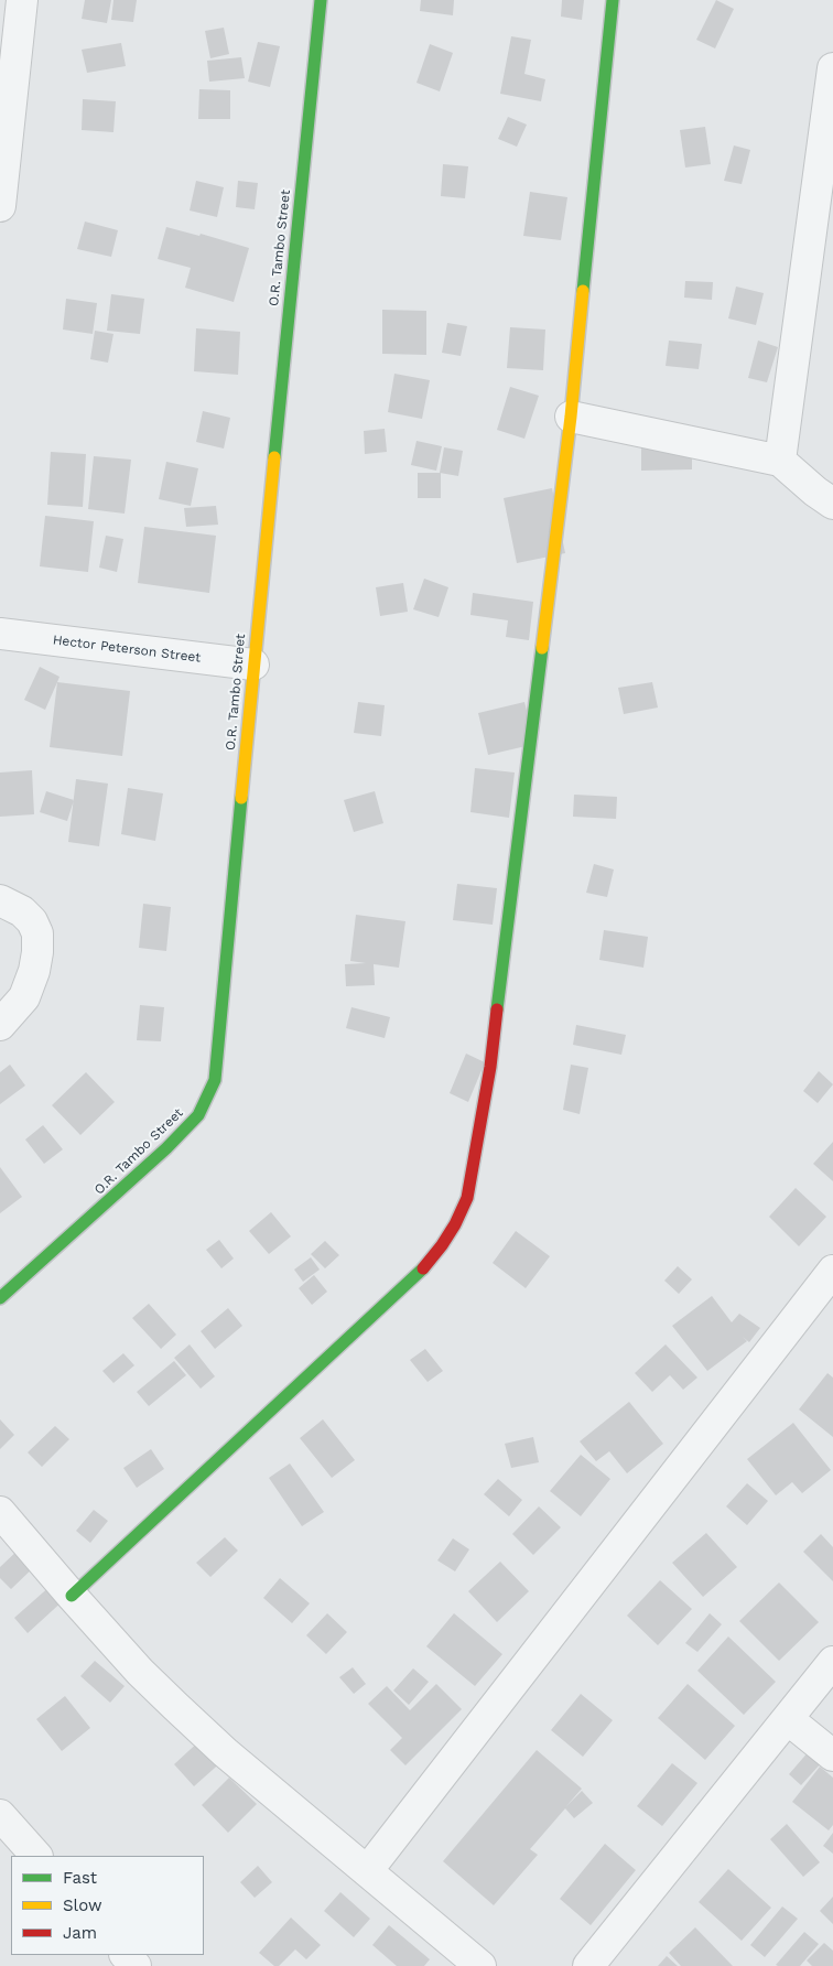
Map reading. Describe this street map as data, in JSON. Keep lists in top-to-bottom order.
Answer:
{
  "streets": {
    "street": ["O.R. Tambo Street", "Hector Peterson Street"]
  },
  "crossings": [
    ["O.R. Tambo Street", "Hector Peterson Street"]
  ],
  "legend": ["Fast", "Slow", "Jam"]
}
